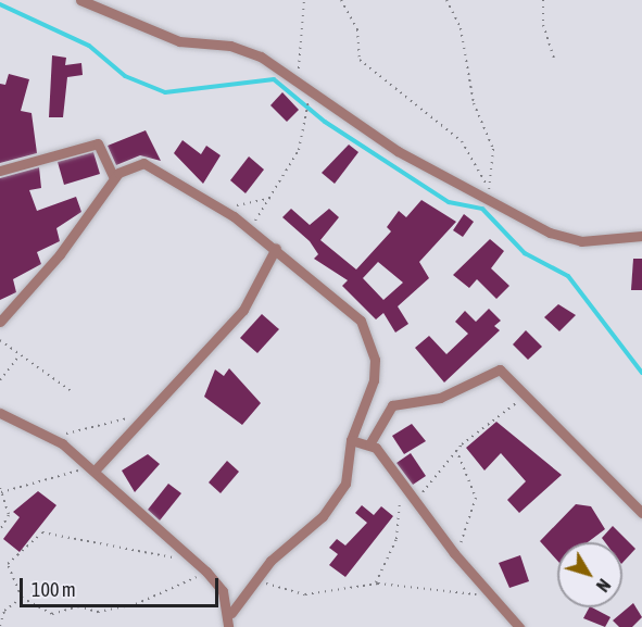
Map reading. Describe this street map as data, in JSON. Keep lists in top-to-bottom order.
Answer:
{
  "scale_bar": "100 m",
  "north": "bottom right"
}
